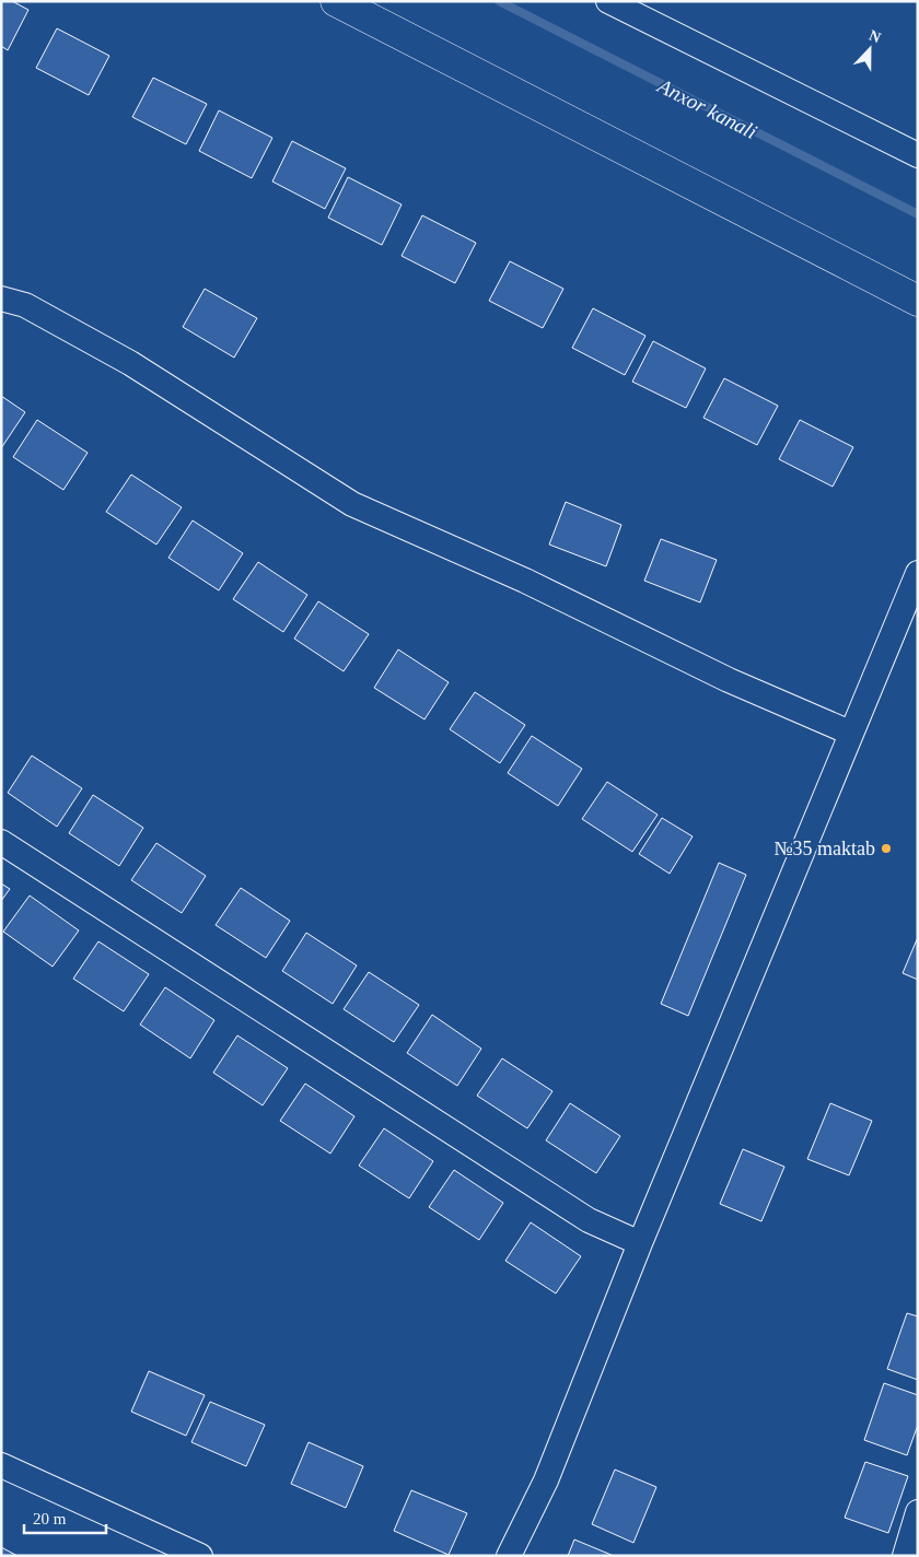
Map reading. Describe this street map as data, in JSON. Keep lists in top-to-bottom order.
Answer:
{
  "water": ["Anxor kanali"],
  "places": ["№35 maktab"],
  "scale_bar": "20 m",
  "north": "top"
}
